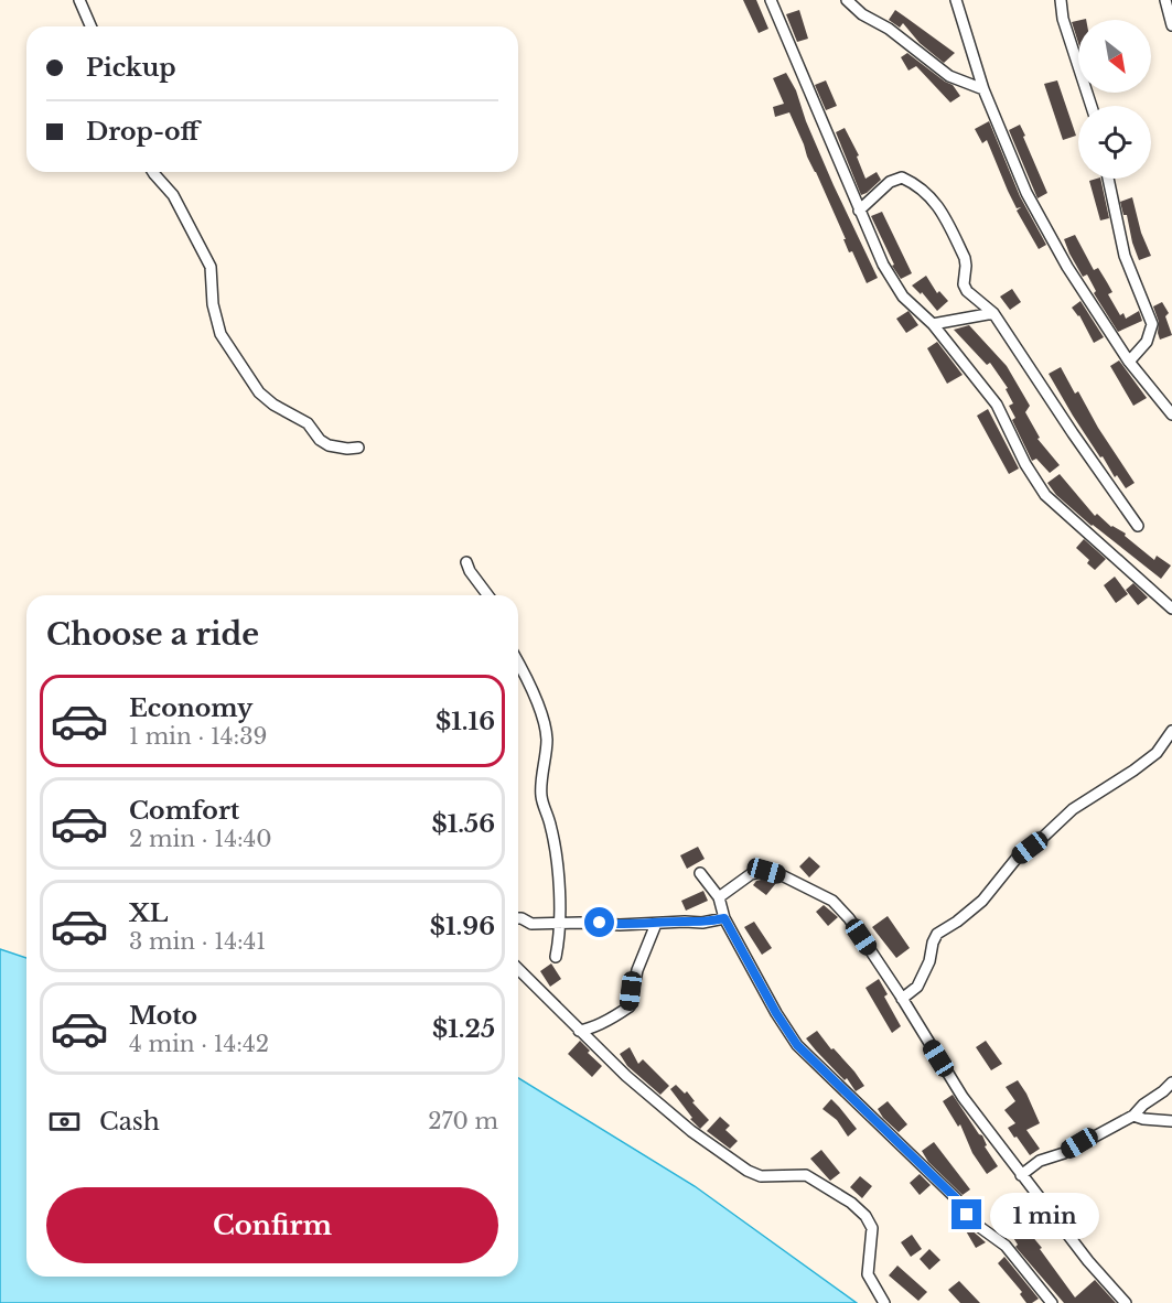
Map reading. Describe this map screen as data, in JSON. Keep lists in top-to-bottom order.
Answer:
{
  "north": "bottom right",
  "page": {
    "banner": ["Pickup", "Drop-off"],
    "heading": "Choose a ride",
    "list": [
      {
        "name": "Economy",
        "note": "1 min · 14:39",
        "value": "$1.16"
      },
      {
        "name": "Comfort",
        "note": "2 min · 14:40",
        "value": "$1.56"
      },
      {
        "name": "XL",
        "note": "3 min · 14:41",
        "value": "$1.96"
      },
      {
        "name": "Moto",
        "note": "4 min · 14:42",
        "value": "$1.25"
      }
    ],
    "pay": ["Cash", "270 m"],
    "buttons": "Confirm",
    "bubble": "1 min"
  }
}
